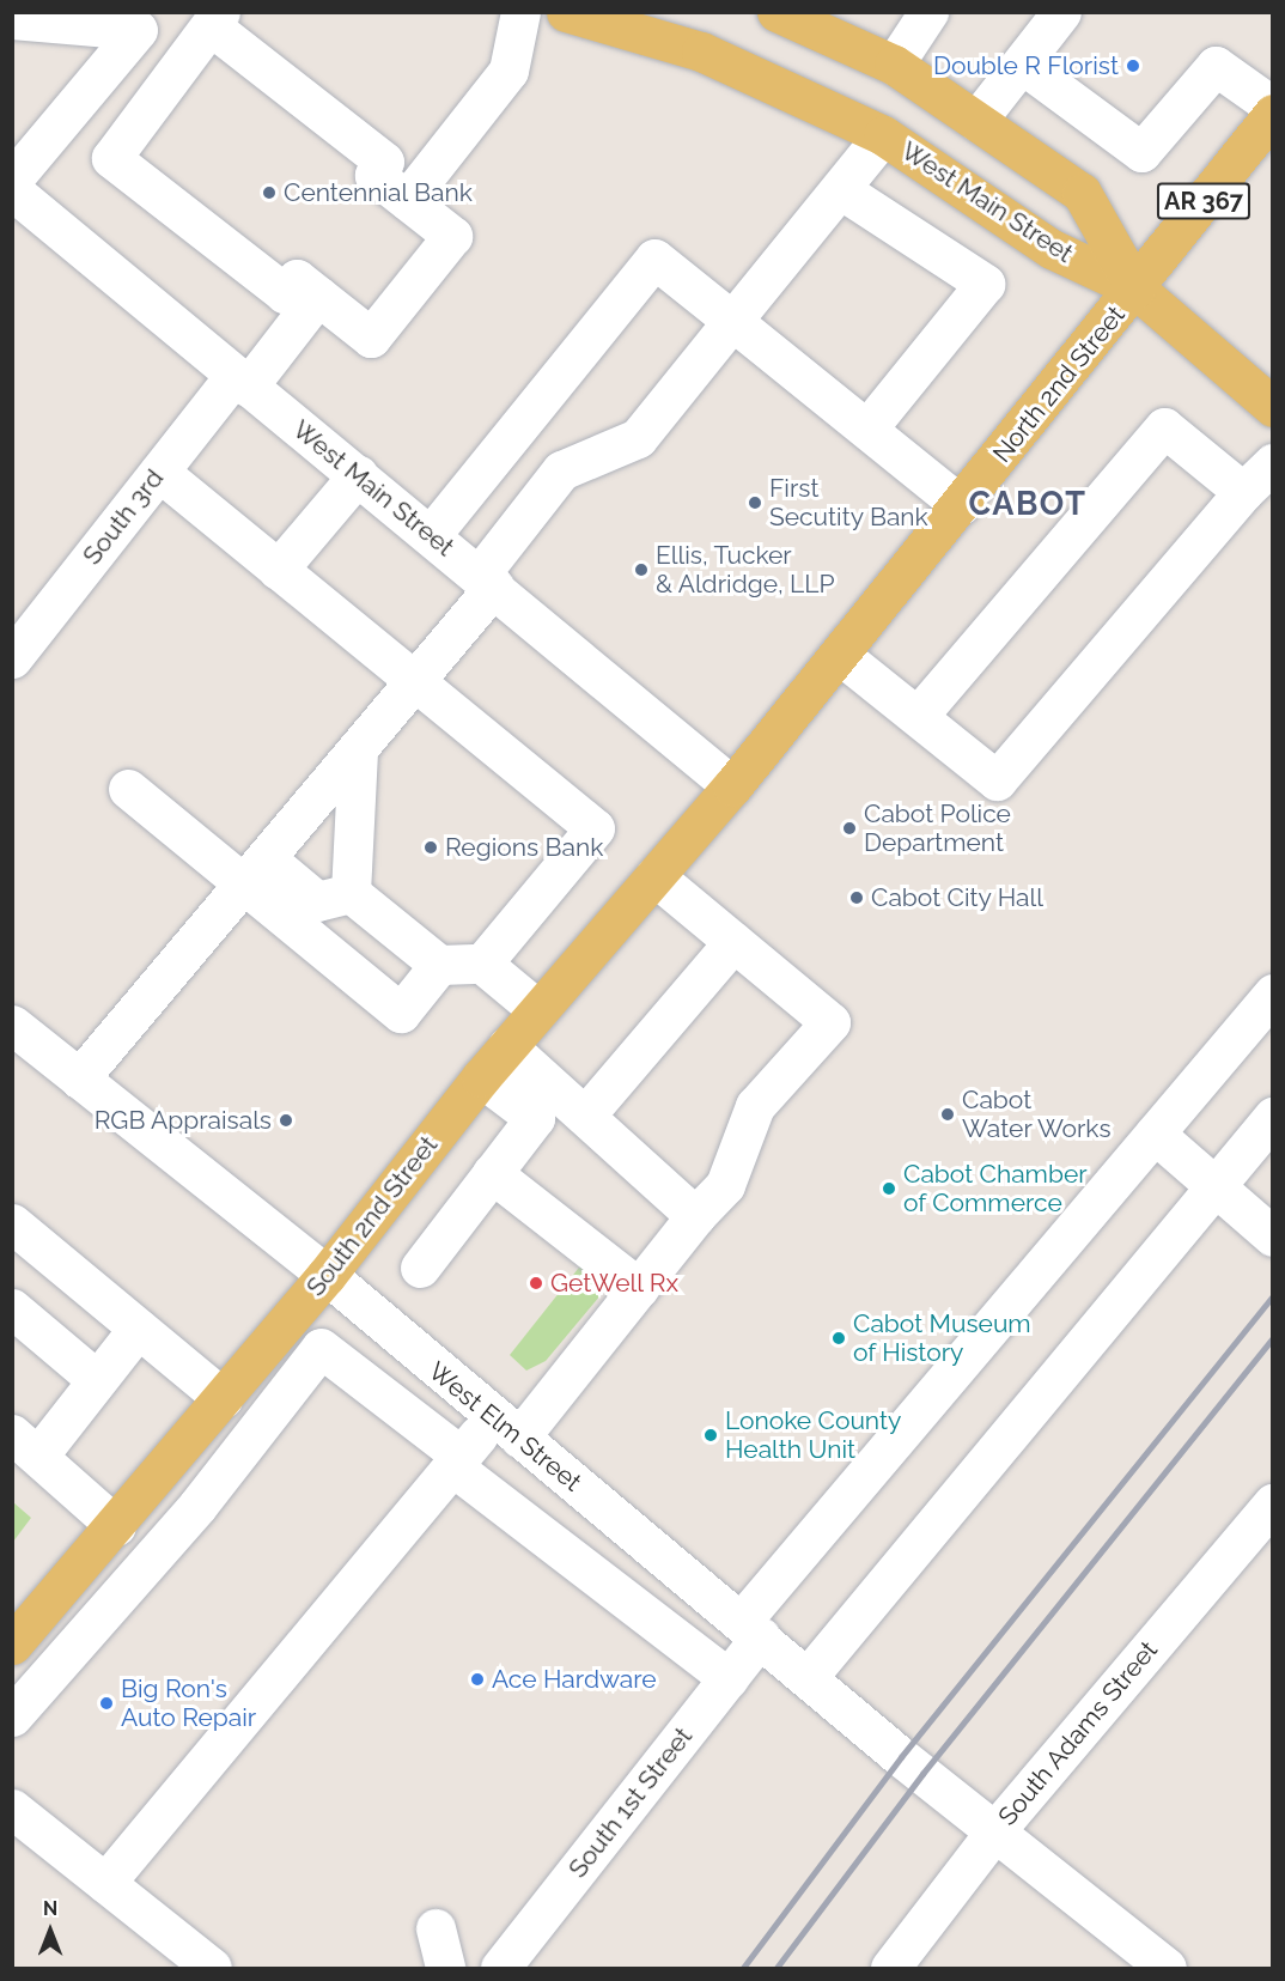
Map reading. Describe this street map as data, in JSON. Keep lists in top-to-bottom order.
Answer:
{
  "streets": {
    "main road": [
      "AR 367",
      "West Main Street",
      "North 2nd Street",
      "South 2nd Street"
    ],
    "street": [
      "South 3rd",
      "West Elm Street",
      "South Adams Street",
      "South 1st Street"
    ]
  },
  "crossings": [
    ["West Main Street", "North 2nd Street"],
    ["West Main Street", "South 3rd"],
    ["West Main Street", "South 2nd Street"],
    ["North 2nd Street", "South 2nd Street"],
    ["South 2nd Street", "West Elm Street"],
    ["West Elm Street", "South Adams Street"],
    ["West Elm Street", "South 1st Street"]
  ],
  "districts": ["CABOT"],
  "places": [
    "Double R Florist",
    "Centennial Bank",
    "First Secutity Bank",
    "Ellis, Tucker & Aldridge, LLP",
    "Cabot Police Department",
    "Regions Bank",
    "Cabot City Hall",
    "Cabot Water Works",
    "RGB Appraisals",
    "Cabot Chamber of Commerce",
    "GetWell Rx",
    "Cabot Museum of History",
    "Lonoke County Health Unit",
    "Ace Hardware",
    "Big Ron's Auto Repair"
  ],
  "north": "top"
}
